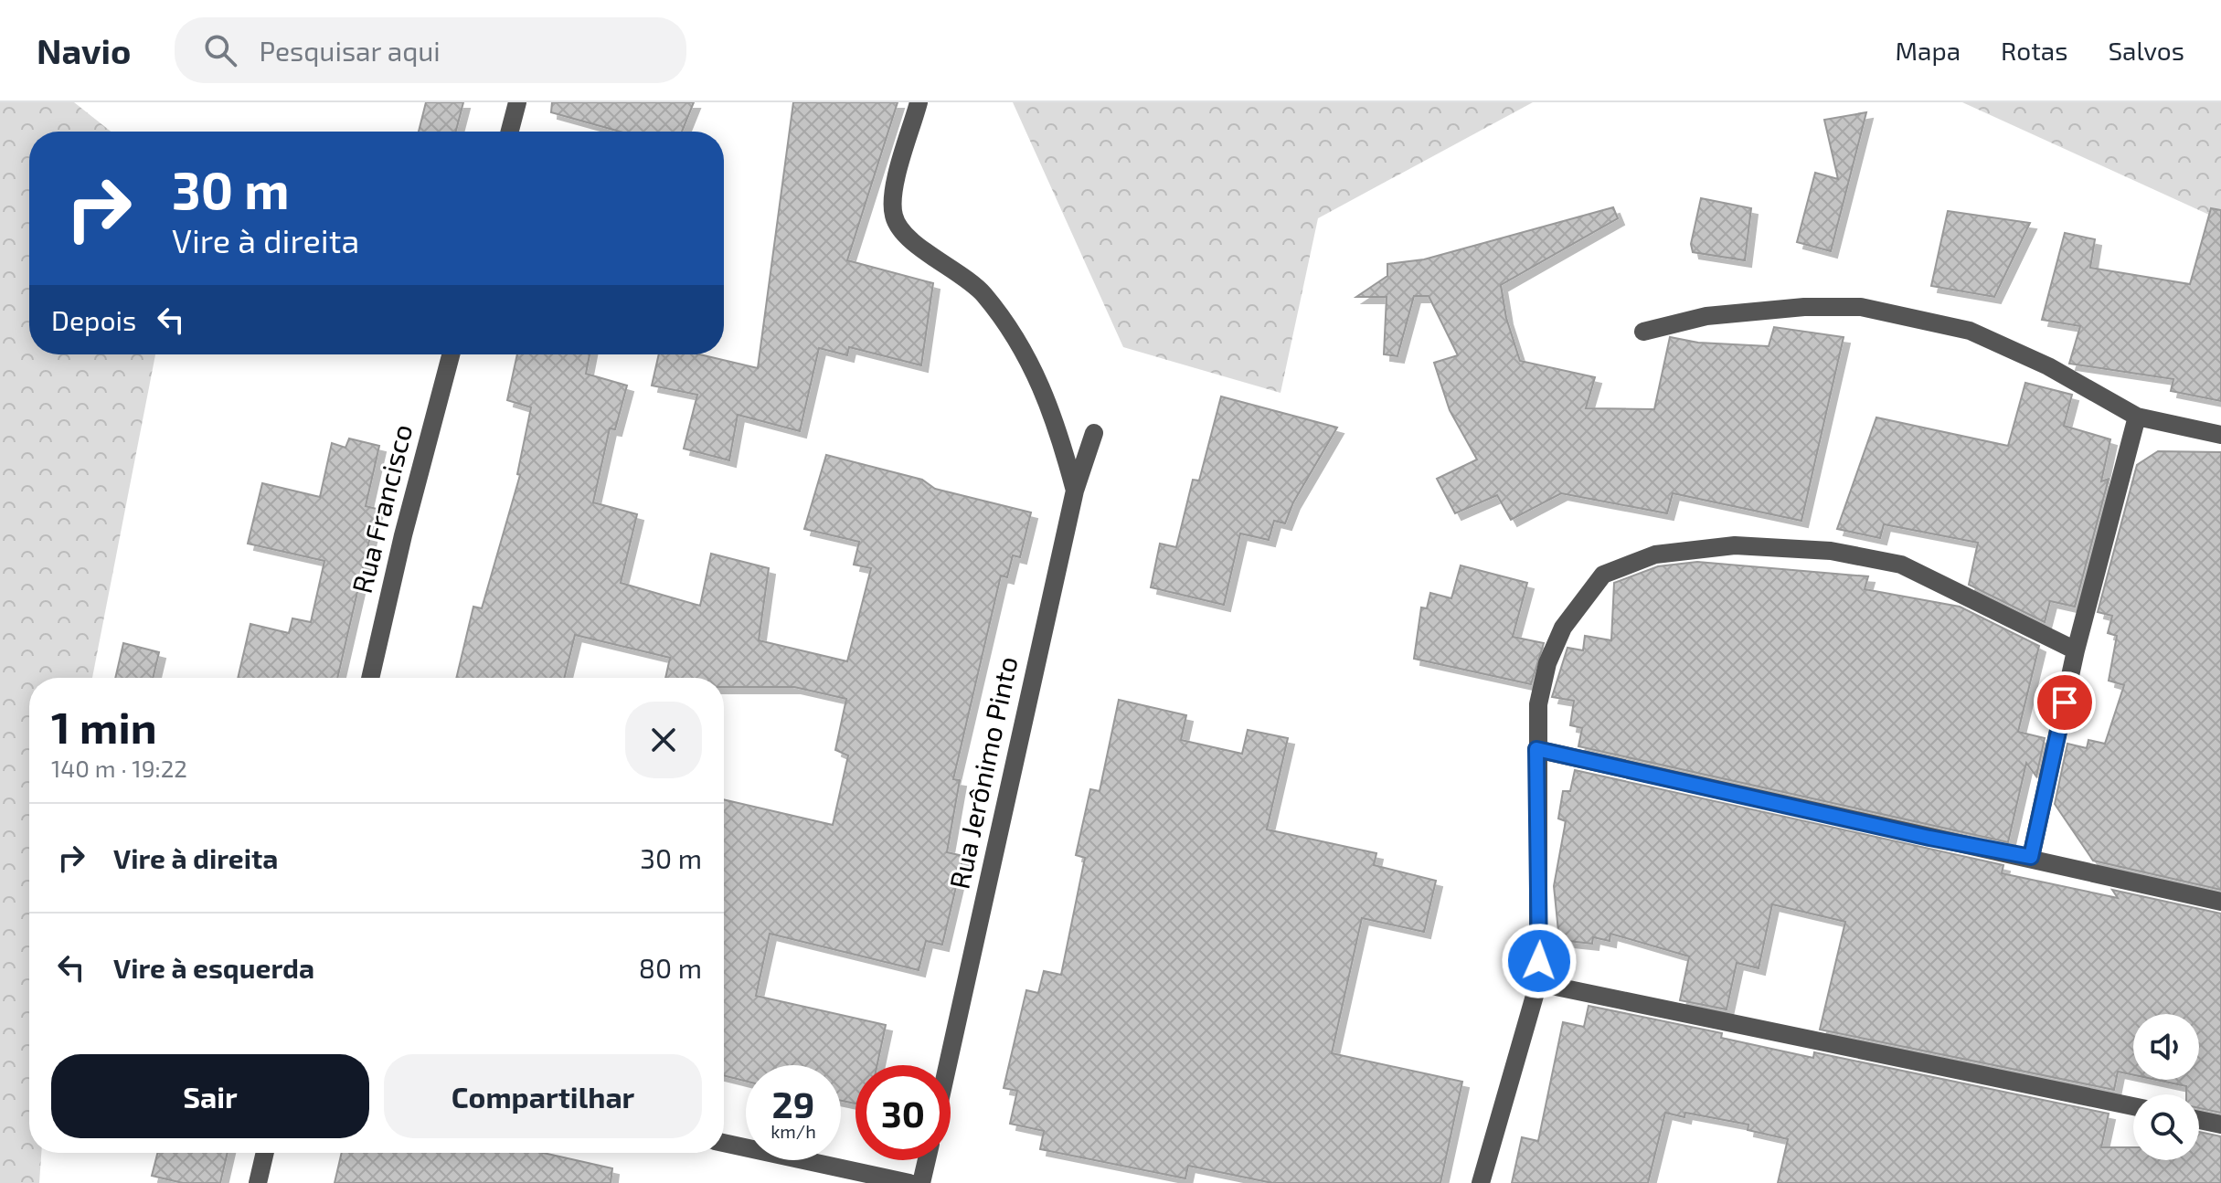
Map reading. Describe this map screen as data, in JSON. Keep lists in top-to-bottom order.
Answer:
{
  "streets": {
    "street": ["Rua Francisco", "Rua Jerônimo Pinto"]
  },
  "page": {
    "header": "Navio",
    "search": "Pesquisar aqui",
    "nav": ["Mapa", "Rotas", "Salvos"],
    "turn": ["30 m", "Vire à direita"],
    "then": "Depois",
    "heading": ["1 min", "140 m · 19:22"],
    "list": [
      {
        "name": "Vire à direita",
        "value": "30 m"
      },
      {
        "name": "Vire à esquerda",
        "value": "80 m"
      }
    ],
    "buttons": ["Sair", "Compartilhar"],
    "speed": "29 km/h",
    "limit": "30"
  }
}
